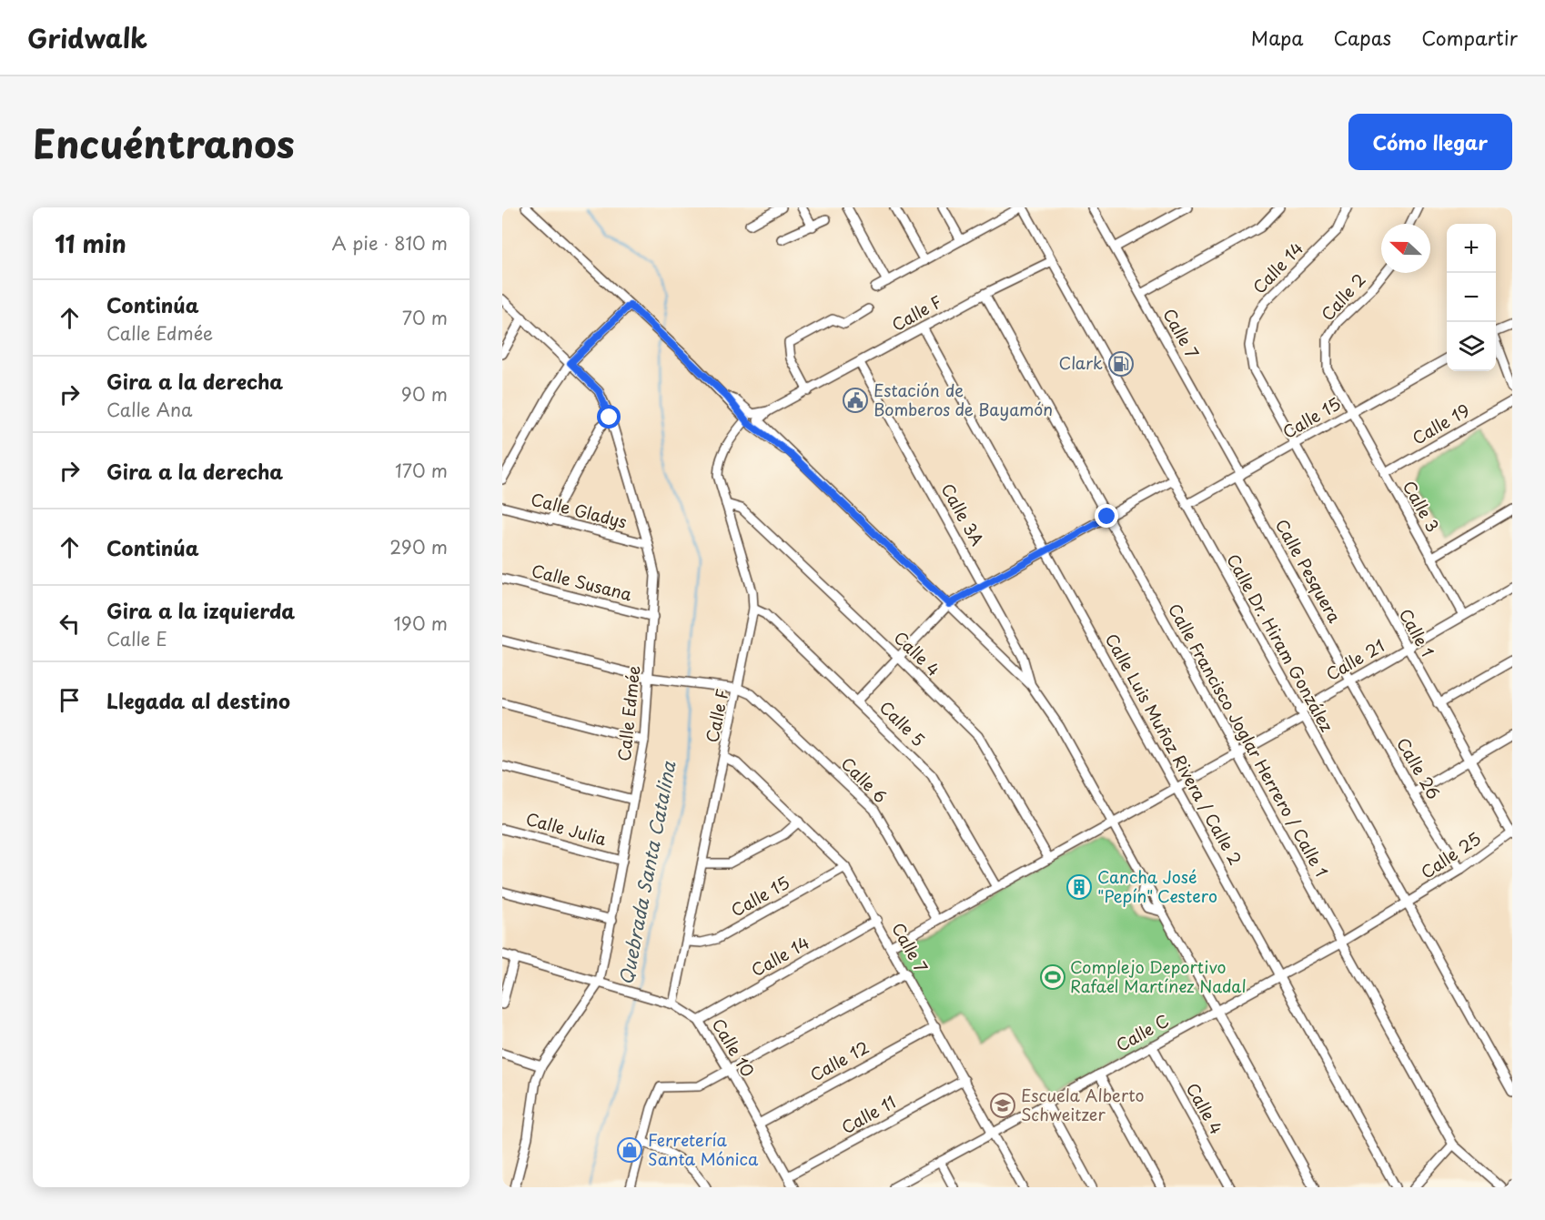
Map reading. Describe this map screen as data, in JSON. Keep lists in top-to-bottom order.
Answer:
{
  "streets": {
    "street": [
      "Calle 14",
      "Calle 2",
      "Calle F",
      "Calle 7",
      "Calle 15",
      "Calle 19",
      "Calle 3",
      "Calle Gladys",
      "Calle 3A",
      "Calle Pesquera",
      "Calle Susana",
      "Calle 1",
      "Calle Dr. Hiram González",
      "Calle 4",
      "Calle 21",
      "Calle Edmée",
      "Calle 5",
      "Calle Francisco Joglar Herrero / Calle 1",
      "Calle Luis Muñoz Rivera / Calle 2",
      "Calle 26",
      "Calle 6",
      "Calle Julia",
      "Calle 25",
      "Calle C",
      "Calle 10",
      "Calle 12",
      "Calle 11"
    ]
  },
  "crossings": [
    ["Calle 14", "Calle 7"],
    ["Calle 14", "Calle 15"],
    ["Calle 14", "Calle 1"],
    ["Calle 14", "Calle 10"],
    ["Calle 2", "Calle 15"],
    ["Calle 2", "Calle 3"],
    ["Calle F", "Calle 7"],
    ["Calle F", "Calle 15"],
    ["Calle F", "Calle 3A"],
    ["Calle F", "Calle Dr. Hiram González"],
    ["Calle F", "Calle 4"],
    ["Calle F", "Calle 5"],
    ["Calle F", "Calle Francisco Joglar Herrero / Calle 1"],
    ["Calle F", "Calle Luis Muñoz Rivera / Calle 2"],
    ["Calle F", "Calle 6"],
    ["Calle F", "Calle 10"],
    ["Calle 7", "Calle 15"],
    ["Calle 7", "Calle Pesquera"],
    ["Calle 7", "Calle 21"],
    ["Calle 7", "Calle C"],
    ["Calle 7", "Calle 12"],
    ["Calle 7", "Calle 11"],
    ["Calle 15", "Calle 3"],
    ["Calle 15", "Calle Pesquera"],
    ["Calle 15", "Calle 1"],
    ["Calle 15", "Calle Dr. Hiram González"],
    ["Calle 19", "Calle 3"],
    ["Calle 3", "Calle 21"],
    ["Calle Gladys", "Calle Edmée"],
    ["Calle Pesquera", "Calle 21"],
    ["Calle Pesquera", "Calle 26"],
    ["Calle Susana", "Calle Edmée"],
    ["Calle 1", "Calle 21"],
    ["Calle 1", "Calle 25"],
    ["Calle Dr. Hiram González", "Calle 21"],
    ["Calle Dr. Hiram González", "Calle 25"],
    ["Calle Dr. Hiram González", "Calle C"],
    ["Calle 4", "Calle 21"],
    ["Calle 4", "Calle C"],
    ["Calle 21", "Calle 5"],
    ["Calle 21", "Calle Francisco Joglar Herrero / Calle 1"],
    ["Calle 21", "Calle Luis Muñoz Rivera / Calle 2"],
    ["Calle 21", "Calle 26"],
    ["Calle 21", "Calle 6"],
    ["Calle Edmée", "Calle Julia"],
    ["Calle Edmée", "Calle 10"],
    ["Calle Francisco Joglar Herrero / Calle 1", "Calle C"],
    ["Calle Luis Muñoz Rivera / Calle 2", "Calle C"],
    ["Calle 26", "Calle 25"],
    ["Calle 25", "Calle C"],
    ["Calle 10", "Calle 12"],
    ["Calle 10", "Calle 11"]
  ],
  "water": ["Quebrada Santa Catalina"],
  "places": {
    "fuel station": ["Clark"],
    "public building": ["Estación de Bomberos de Bayamón"],
    "building": ["Cancha José \"Pepín\" Cestero"],
    "sports": ["Complejo Deportivo Rafael Martínez Nadal"],
    "school or university": ["Escuela Alberto Schweitzer"],
    "shop": ["Ferretería Santa Mónica"]
  },
  "north": "left",
  "page": {
    "header": "Gridwalk",
    "nav": ["Mapa", "Capas", "Compartir"],
    "title": "Encuéntranos",
    "buttons": "Cómo llegar",
    "heading": ["11 min", "A pie · 810 m"],
    "map_buttons": ["+", "−"],
    "list": [
      ["Continúa", "Calle Edmée", "70 m"],
      ["Gira a la derecha", "Calle Ana", "90 m"],
      ["Gira a la derecha", "170 m"],
      ["Continúa", "290 m"],
      ["Gira a la izquierda", "Calle E", "190 m"],
      "Llegada al destino"
    ]
  }
}
